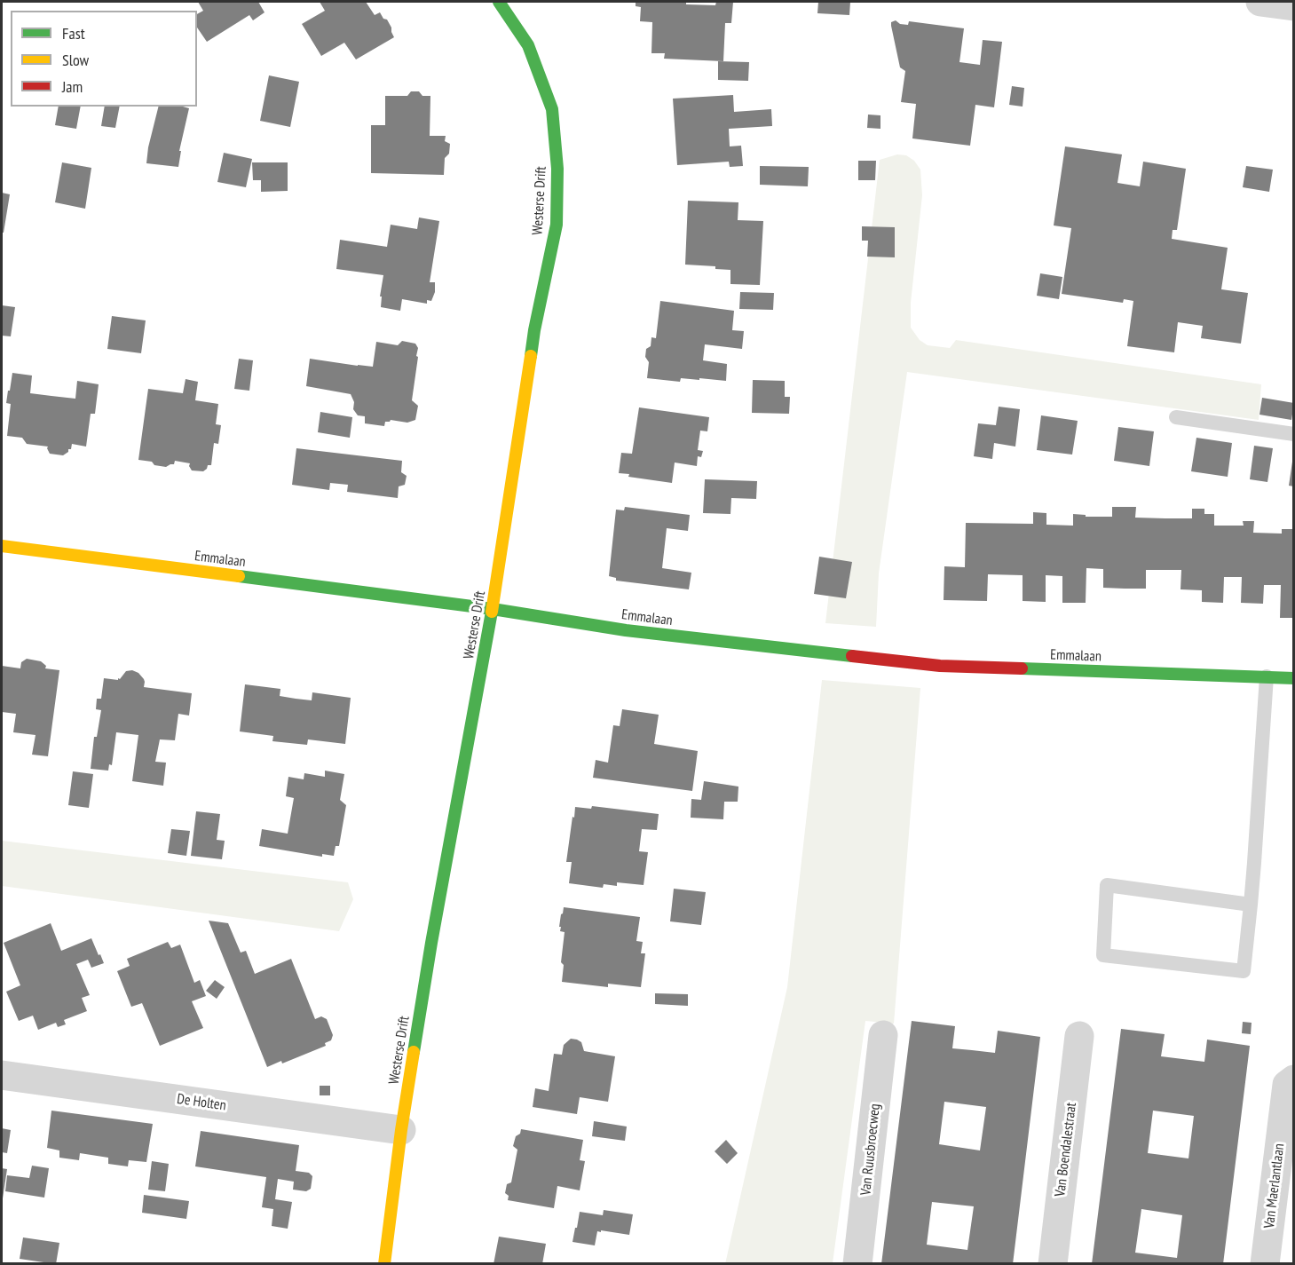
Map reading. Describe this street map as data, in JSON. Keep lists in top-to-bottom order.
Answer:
{
  "streets": {
    "main road": ["Westerse Drift", "Emmalaan"],
    "street": [
      "De Holten",
      "Van Ruusbroecweg",
      "Van Boendalestraat",
      "Van Maerlantlaan"
    ]
  },
  "crossings": [
    ["Westerse Drift", "Emmalaan"],
    ["Westerse Drift", "De Holten"]
  ],
  "legend": ["Fast", "Slow", "Jam"]
}
